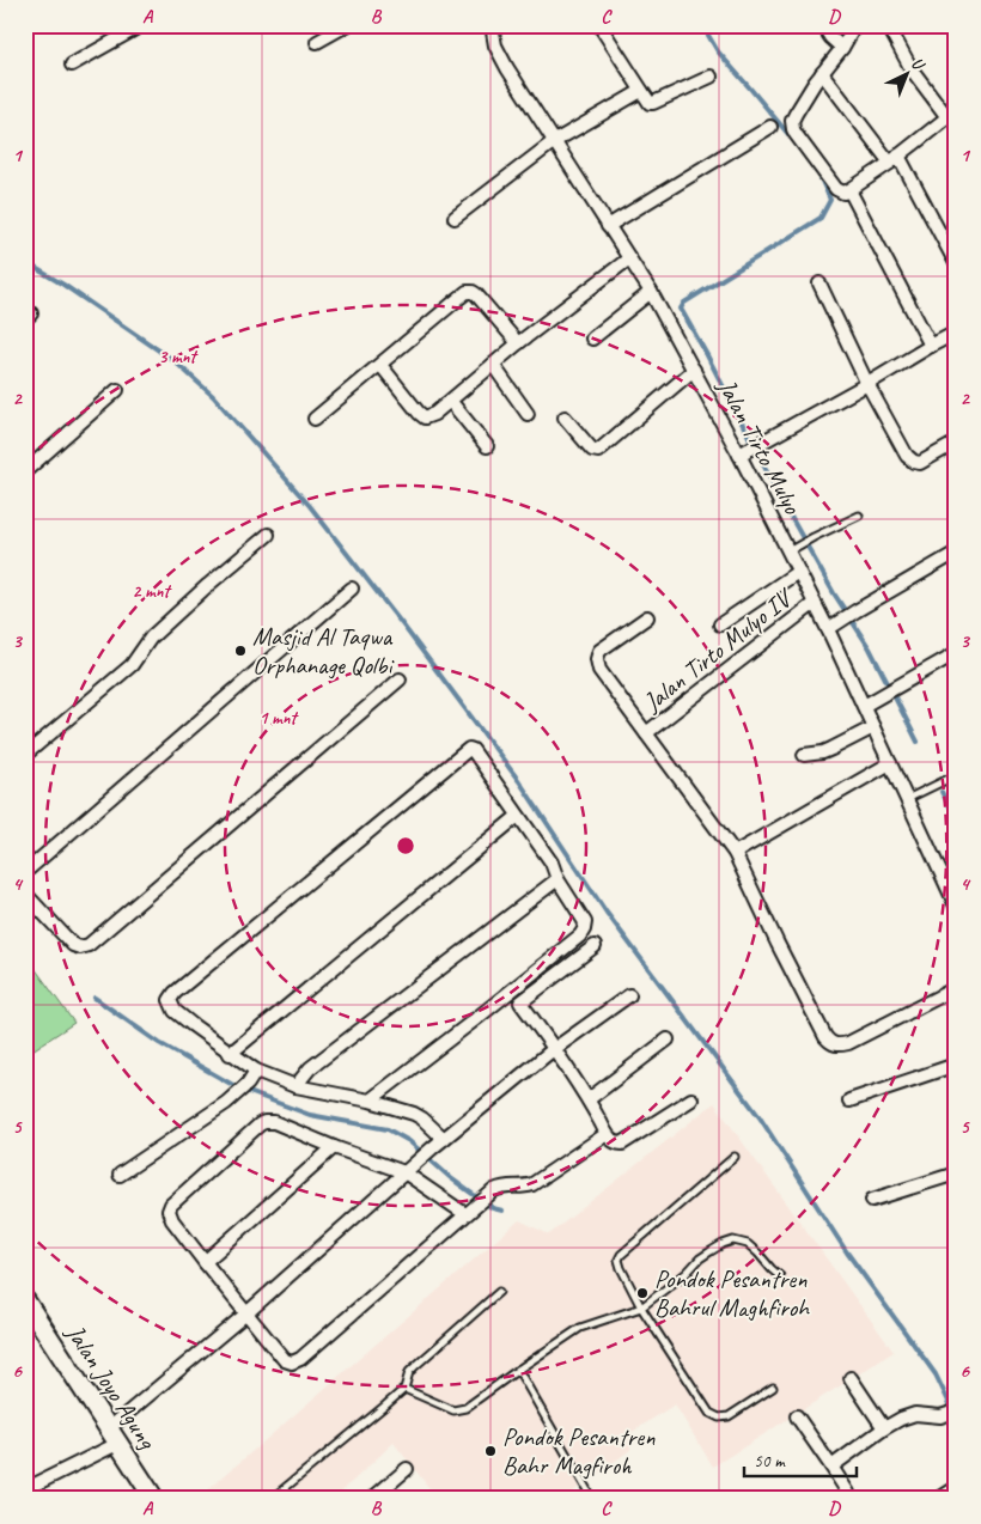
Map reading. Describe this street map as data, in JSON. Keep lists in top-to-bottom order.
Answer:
{
  "streets": {
    "main road": ["Jalan Joyo Agung"],
    "street": ["Jalan Tirto Mulyo", "Jalan Tirto Mulyo IV"]
  },
  "crossings": [
    ["Jalan Tirto Mulyo", "Jalan Tirto Mulyo IV"]
  ],
  "places": ["Masjid Al Taqwa Orphanage Qolbi", "Pondok Pesantren Bahrul Maghfiroh", "Pondok Pesantren Bahr Magfiroh"],
  "scale_bar": "50 m",
  "north": "top right",
  "grid": {
    "columns": [
      "A",
      "B",
      "C",
      "D"
    ],
    "rows": [
      "1",
      "2",
      "3",
      "4",
      "5",
      "6"
    ]
  },
  "rings": ["3 mnt", "2 mnt", "1 mnt"]
}
